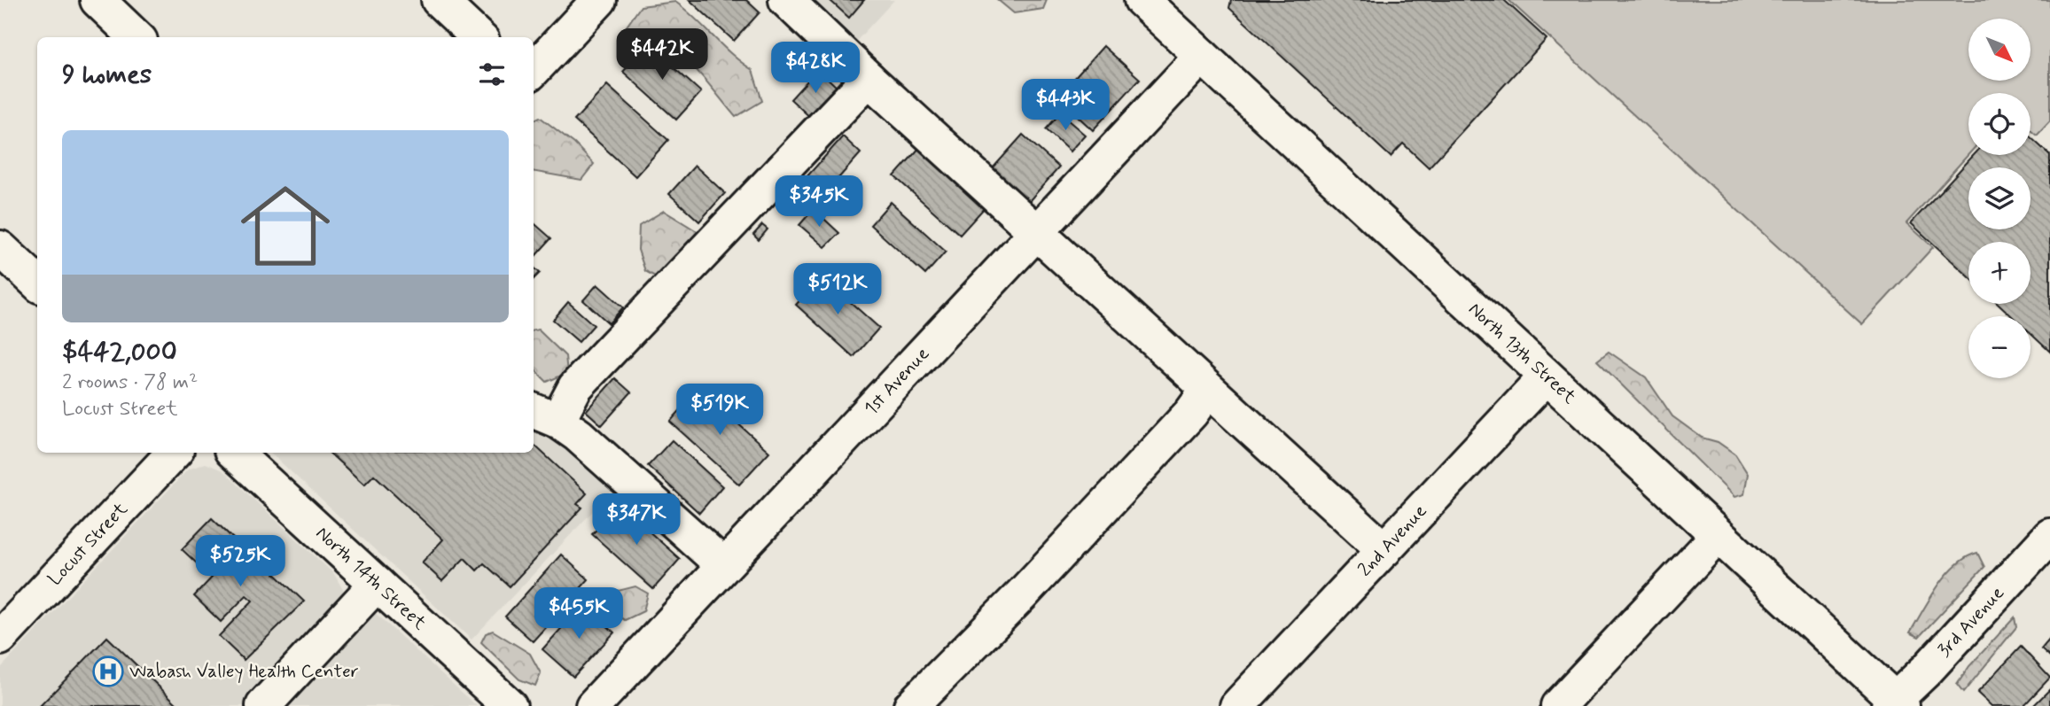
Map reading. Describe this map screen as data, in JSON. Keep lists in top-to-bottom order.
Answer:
{
  "streets": {
    "street": [
      "North 13th Street",
      "1st Avenue",
      "2nd Avenue",
      "Locust Street",
      "North 14th Street",
      "3rd Avenue"
    ]
  },
  "crossings": [
    ["North 13th Street", "1st Avenue"],
    ["North 13th Street", "2nd Avenue"],
    ["North 13th Street", "3rd Avenue"]
  ],
  "places": {
    "hospital": ["Wabash Valley Health Center"]
  },
  "north": "bottom right",
  "page": {
    "map_buttons": ["+", "−"],
    "price": [
      "$442K",
      "$428K",
      "$443K",
      "$345K",
      "$512K",
      "$519K",
      "$347K",
      "$525K",
      "$455K"
    ],
    "heading": "9 homes",
    "list": [
      {
        "name": "$442,000",
        "note": "2 rooms · 78 m² · Locust Street"
      }
    ]
  }
}
